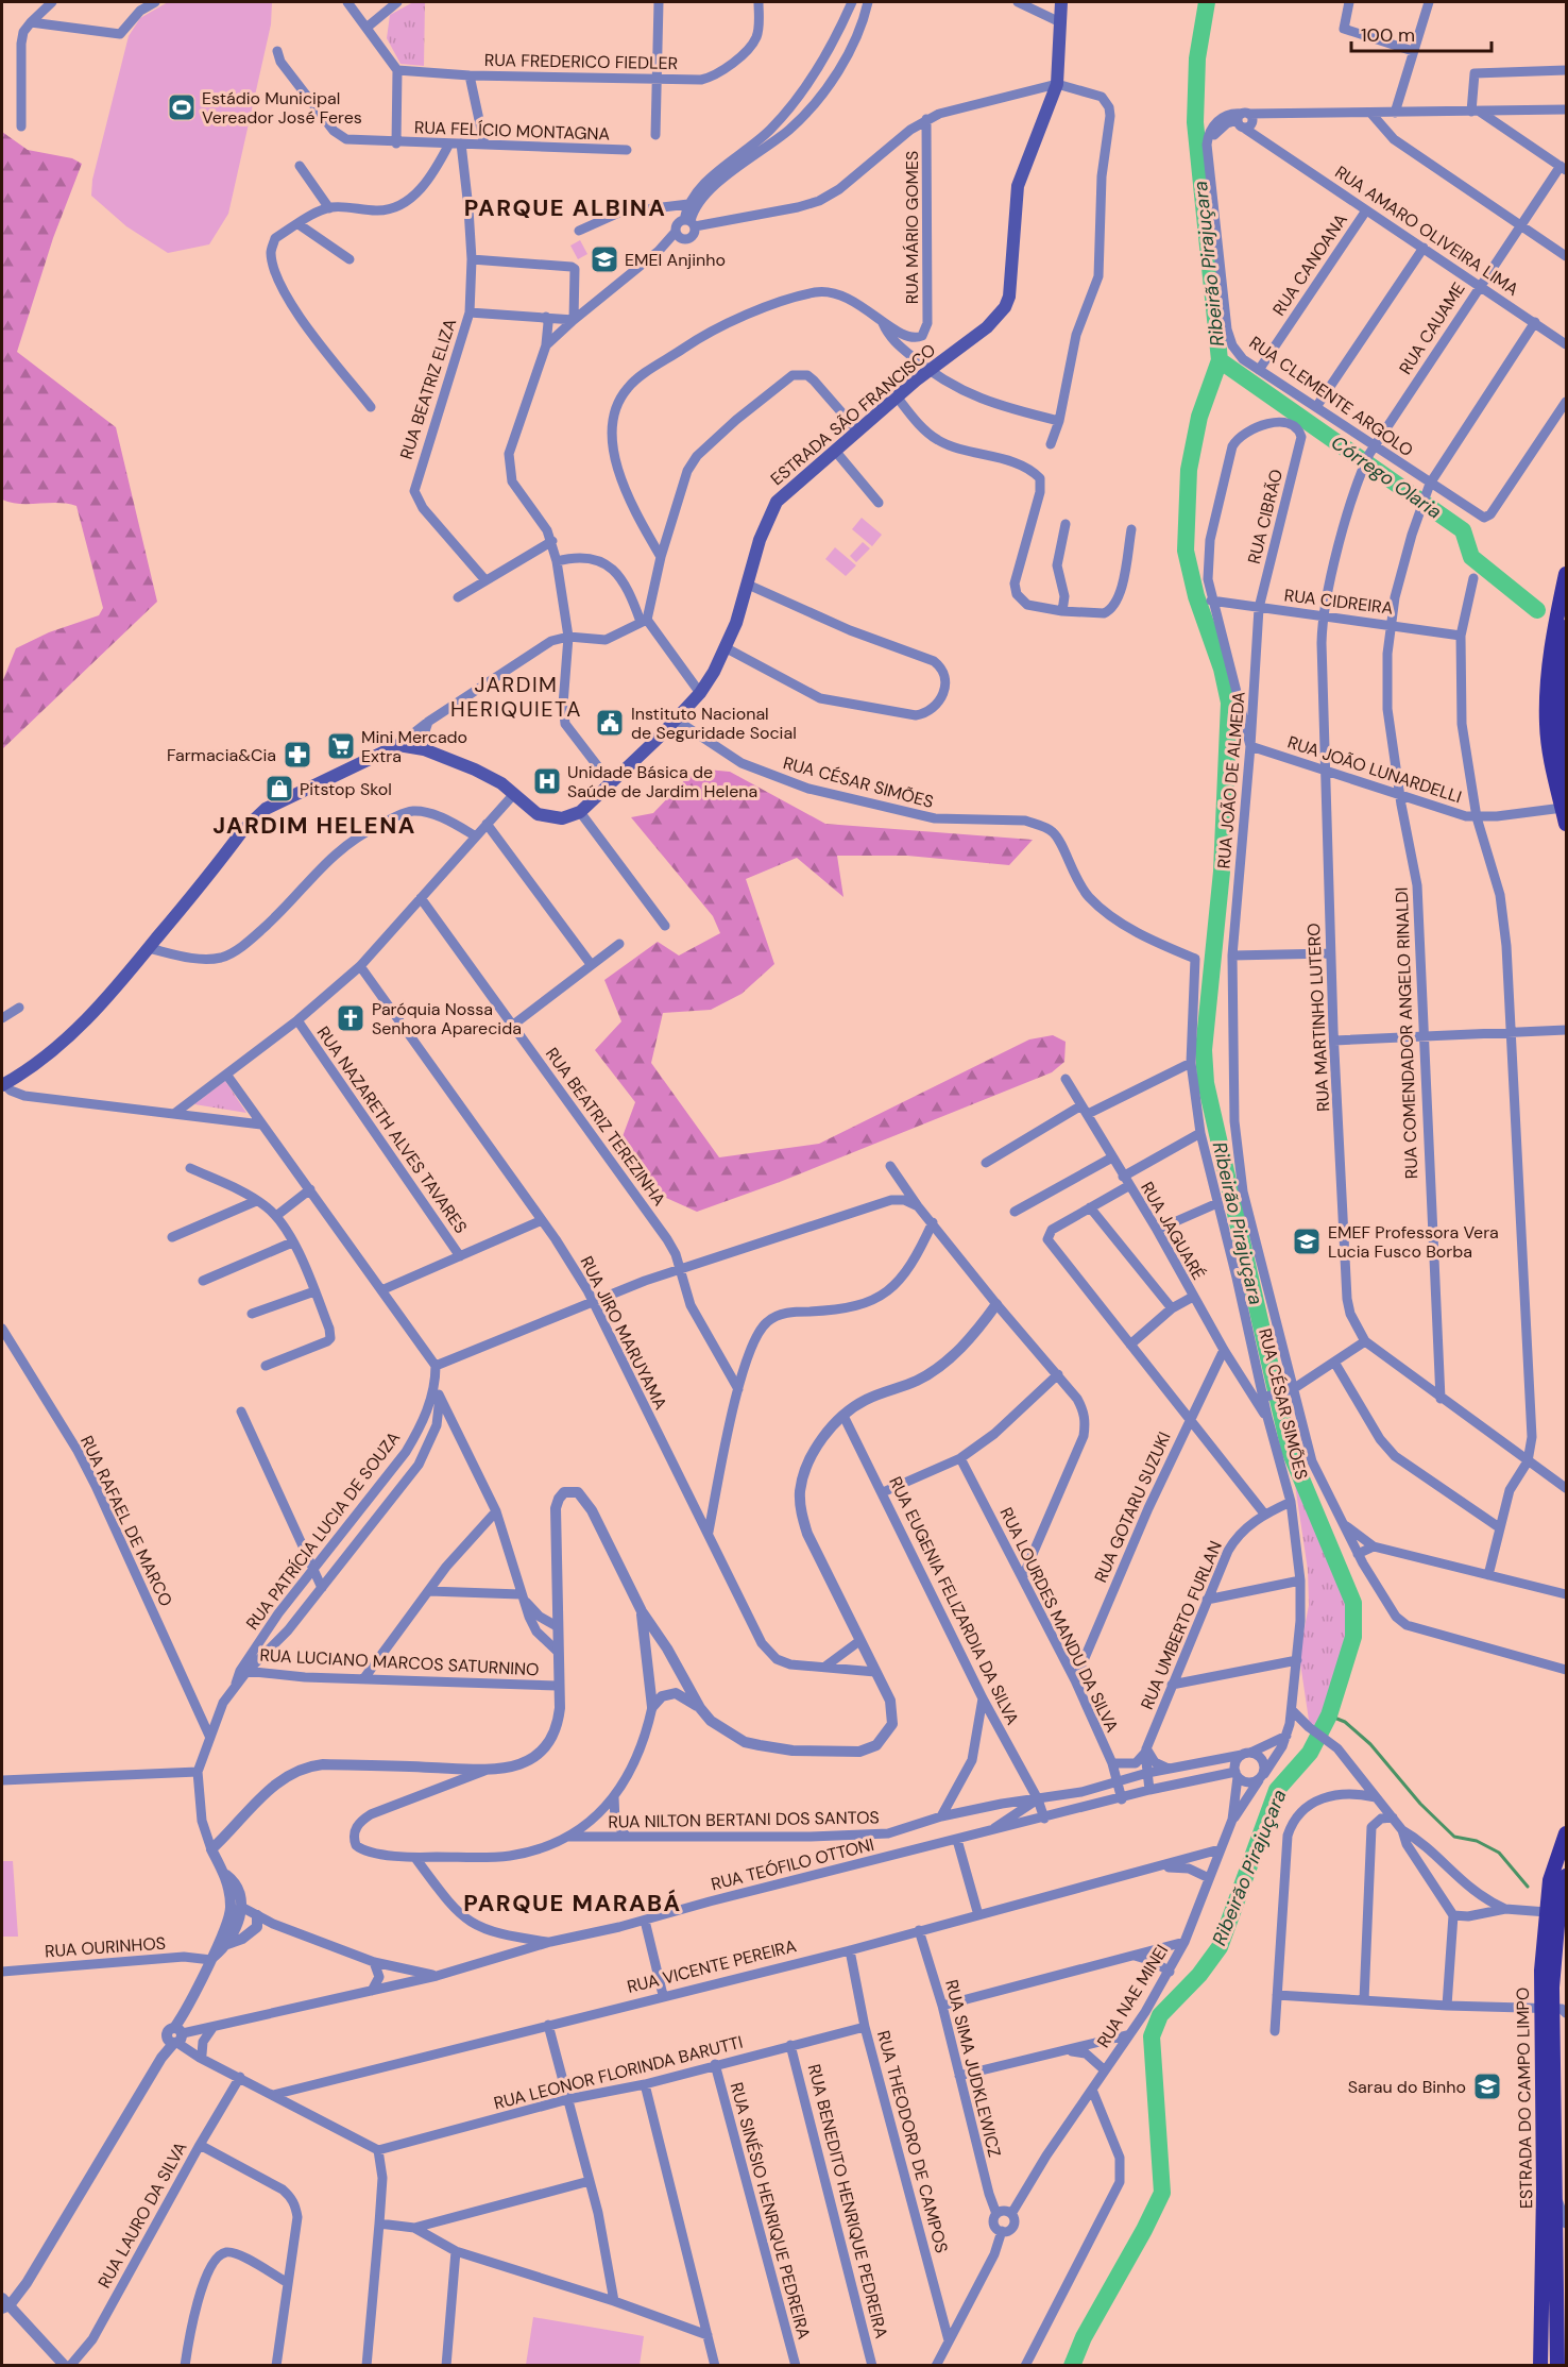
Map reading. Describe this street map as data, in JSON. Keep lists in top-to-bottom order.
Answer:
{
  "streets": {
    "main road": ["ESTRADA SÃO FRANCISCO", "ESTRADA DO CAMPO LIMPO"],
    "street": [
      "RUA FREDERICO FIEDLER",
      "RUA FELÍCIO MONTAGNA",
      "RUA MÁRIO GOMES",
      "RUA AMARO OLIVEIRA LIMA",
      "RUA CANOANA",
      "RUA CAUAME",
      "RUA BEATRIZ ELIZA",
      "RUA CLEMENTE ARGOLO",
      "RUA CIBRÃO",
      "RUA CIDREIRA",
      "RUA JOÃO LUNARDELLI",
      "RUA JOÃO DE ALMEDA",
      "RUA CÉSAR SIMÕES",
      "RUA MARTINHO LUTERO",
      "RUA COMENDADOR ANGELO RINALDI",
      "RUA BEATRIZ TEREZINHA",
      "RUA NAZARETH ALVES TAVARES",
      "RUA JAGUARÉ",
      "RUA JIRO MARUYAMA",
      "RUA GOTARU SUZUKI",
      "RUA RAFAEL DE MARCO",
      "RUA PATRÍCIA LUCIA DE SOUZA",
      "RUA EUGENIA FELIZARDIA DA SILVA",
      "RUA LOURDES MANDU DA SILVA",
      "RUA UMBERTO FURLAN",
      "RUA LUCIANO MARCOS SATURNINO",
      "RUA NILTON BERTANI DOS SANTOS",
      "RUA TEÓFILO OTTONI",
      "RUA OURINHOS",
      "RUA VICENTE PEREIRA",
      "RUA NAE MINEI",
      "RUA SIMA JUDKLEWICZ",
      "RUA LEONOR FLORINDA BARUTTI",
      "RUA THEODORO DE CAMPOS",
      "RUA BENEDITO HENRIQUE PEDREIRA",
      "RUA SINÉSIO HENRIQUE PEDREIRA",
      "RUA LAURO DA SILVA"
    ]
  },
  "crossings": [
    ["RUA FELÍCIO MONTAGNA", "RUA BEATRIZ ELIZA"],
    ["RUA AMARO OLIVEIRA LIMA", "RUA CANOANA"],
    ["RUA AMARO OLIVEIRA LIMA", "RUA CAUAME"],
    ["RUA AMARO OLIVEIRA LIMA", "RUA CLEMENTE ARGOLO"],
    ["RUA AMARO OLIVEIRA LIMA", "RUA COMENDADOR ANGELO RINALDI"],
    ["RUA CANOANA", "RUA CLEMENTE ARGOLO"],
    ["RUA CAUAME", "RUA CLEMENTE ARGOLO"],
    ["RUA CAUAME", "RUA MARTINHO LUTERO"],
    ["RUA CLEMENTE ARGOLO", "RUA MARTINHO LUTERO"],
    ["RUA CLEMENTE ARGOLO", "RUA COMENDADOR ANGELO RINALDI"],
    ["ESTRADA SÃO FRANCISCO", "RUA CÉSAR SIMÕES"],
    ["RUA CIBRÃO", "RUA CIDREIRA"],
    ["RUA CIBRÃO", "RUA JOÃO DE ALMEDA"],
    ["RUA CIDREIRA", "RUA JOÃO DE ALMEDA"],
    ["RUA CIDREIRA", "RUA MARTINHO LUTERO"],
    ["RUA CIDREIRA", "RUA COMENDADOR ANGELO RINALDI"],
    ["RUA JOÃO LUNARDELLI", "RUA JOÃO DE ALMEDA"],
    ["RUA JOÃO LUNARDELLI", "RUA MARTINHO LUTERO"],
    ["RUA JOÃO LUNARDELLI", "RUA COMENDADOR ANGELO RINALDI"],
    ["RUA CÉSAR SIMÕES", "RUA JAGUARÉ"],
    ["RUA CÉSAR SIMÕES", "RUA UMBERTO FURLAN"],
    ["RUA CÉSAR SIMÕES", "RUA TEÓFILO OTTONI"],
    ["RUA CÉSAR SIMÕES", "RUA NAE MINEI"],
    ["RUA MARTINHO LUTERO", "RUA COMENDADOR ANGELO RINALDI"],
    ["RUA JAGUARÉ", "RUA GOTARU SUZUKI"],
    ["RUA GOTARU SUZUKI", "RUA LOURDES MANDU DA SILVA"],
    ["RUA RAFAEL DE MARCO", "RUA PATRÍCIA LUCIA DE SOUZA"],
    ["RUA PATRÍCIA LUCIA DE SOUZA", "RUA LUCIANO MARCOS SATURNINO"],
    ["RUA PATRÍCIA LUCIA DE SOUZA", "RUA TEÓFILO OTTONI"],
    ["RUA EUGENIA FELIZARDIA DA SILVA", "RUA TEÓFILO OTTONI"],
    ["RUA LOURDES MANDU DA SILVA", "RUA TEÓFILO OTTONI"],
    ["RUA UMBERTO FURLAN", "RUA TEÓFILO OTTONI"],
    ["RUA NILTON BERTANI DOS SANTOS", "RUA TEÓFILO OTTONI"],
    ["RUA TEÓFILO OTTONI", "RUA NAE MINEI"],
    ["RUA VICENTE PEREIRA", "RUA NAE MINEI"],
    ["RUA VICENTE PEREIRA", "RUA SIMA JUDKLEWICZ"],
    ["RUA VICENTE PEREIRA", "RUA THEODORO DE CAMPOS"],
    ["RUA NAE MINEI", "RUA SIMA JUDKLEWICZ"],
    ["RUA LEONOR FLORINDA BARUTTI", "RUA THEODORO DE CAMPOS"],
    ["RUA LEONOR FLORINDA BARUTTI", "RUA BENEDITO HENRIQUE PEDREIRA"],
    ["RUA LEONOR FLORINDA BARUTTI", "RUA SINÉSIO HENRIQUE PEDREIRA"]
  ],
  "districts": [
    "PARQUE ALBINA",
    "JARDIM HERIQUIETA",
    "JARDIM HELENA",
    "PARQUE MARABÁ"
  ],
  "water": ["Ribeirão Pirajuçara", "Córrego Olaria"],
  "places": {
    "sports": ["Estádio Municipal Vereador José Feres"],
    "school or university": ["EMEI Anjinho", "EMEF Professora Vera Lucia Fusco Borba", "Sarau do Binho"],
    "public building": ["Instituto Nacional de Seguridade Social"],
    "supermarket": ["Mini Mercado Extra"],
    "pharmacy": ["Farmacia&Cia"],
    "hospital": ["Unidade Básica de Saúde de Jardim Helena"],
    "shop": ["Pitstop Skol"],
    "church": ["Paróquia Nossa Senhora Aparecida"]
  },
  "scale_bar": "100 m"
}
